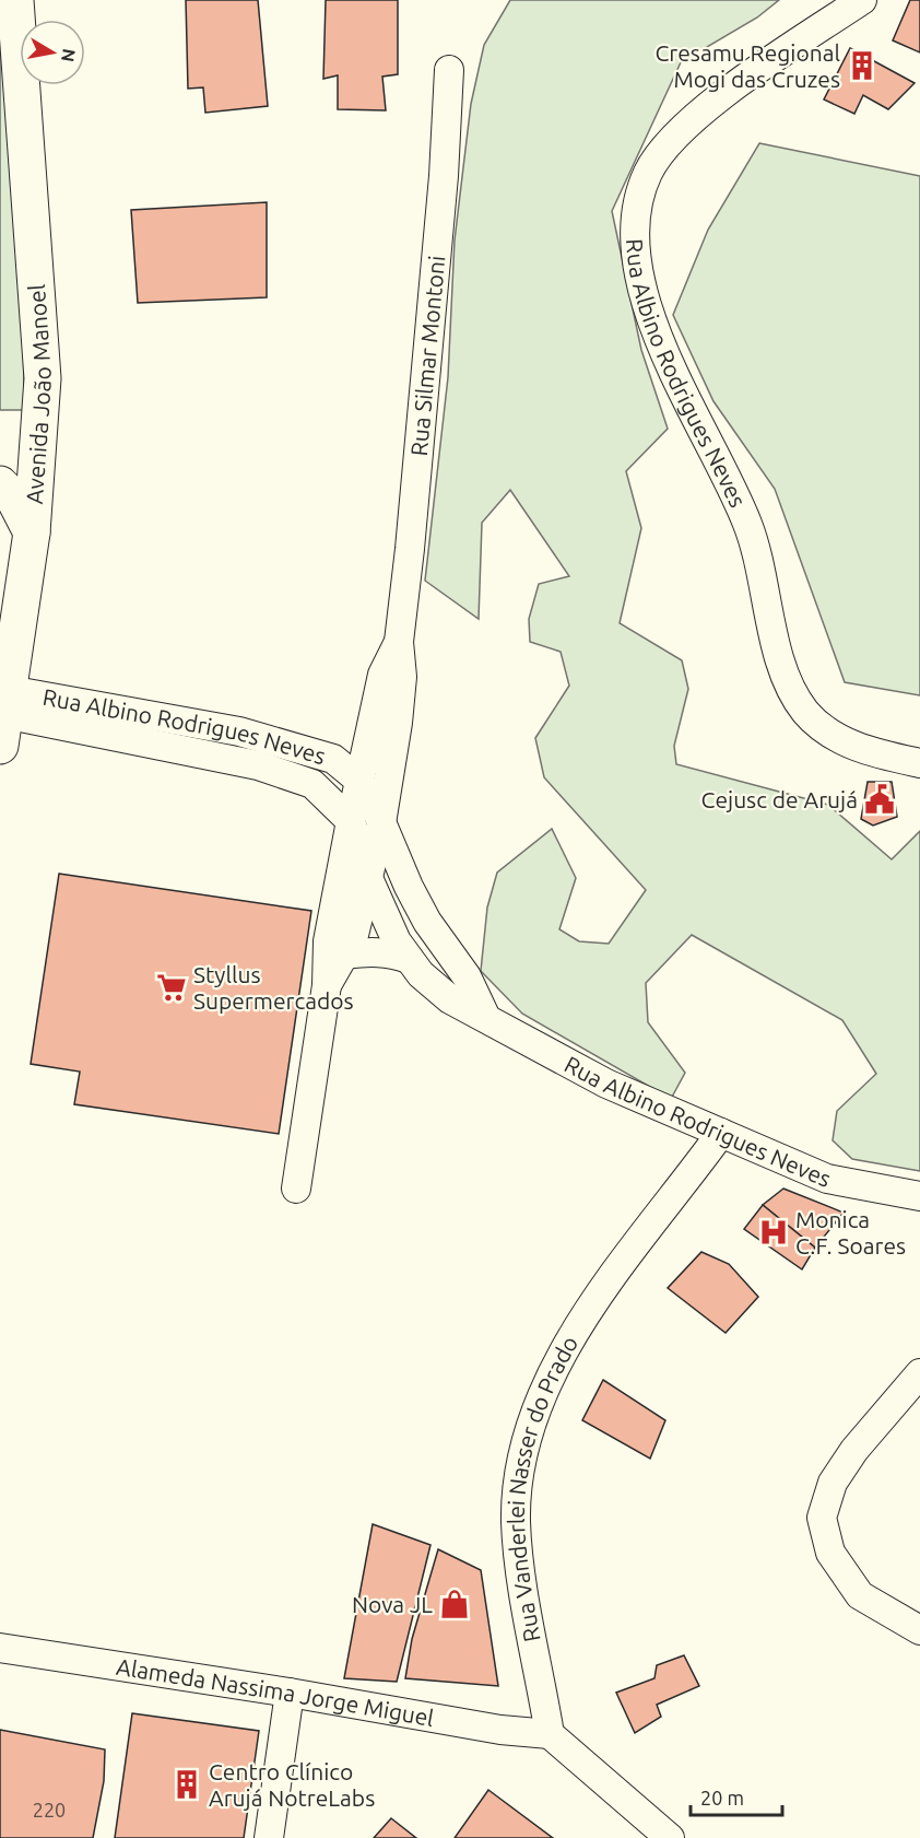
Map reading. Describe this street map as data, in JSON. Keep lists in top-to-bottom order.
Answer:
{
  "streets": {
    "main road": ["Avenida João Manoel"],
    "street": [
      "Rua Silmar Montoni",
      "Rua Albino Rodrigues Neves",
      "Rua Vanderlei Nasser do Prado",
      "Alameda Nassima Jorge Miguel"
    ]
  },
  "crossings": [
    ["Rua Silmar Montoni", "Rua Albino Rodrigues Neves"],
    ["Rua Albino Rodrigues Neves", "Avenida João Manoel"],
    ["Rua Albino Rodrigues Neves", "Rua Vanderlei Nasser do Prado"],
    ["Rua Vanderlei Nasser do Prado", "Alameda Nassima Jorge Miguel"]
  ],
  "places": {
    "building": ["Cresamu Regional Mogi das Cruzes", "Centro Clínico Arujá NotreLabs"],
    "public building": ["Cejusc de Arujá"],
    "supermarket": ["Styllus Supermercados"],
    "hospital": ["Monica C.F. Soares"],
    "shop": ["Nova JL"]
  },
  "house_numbers": ["220"],
  "scale_bar": "20 m",
  "north": "right"
}
